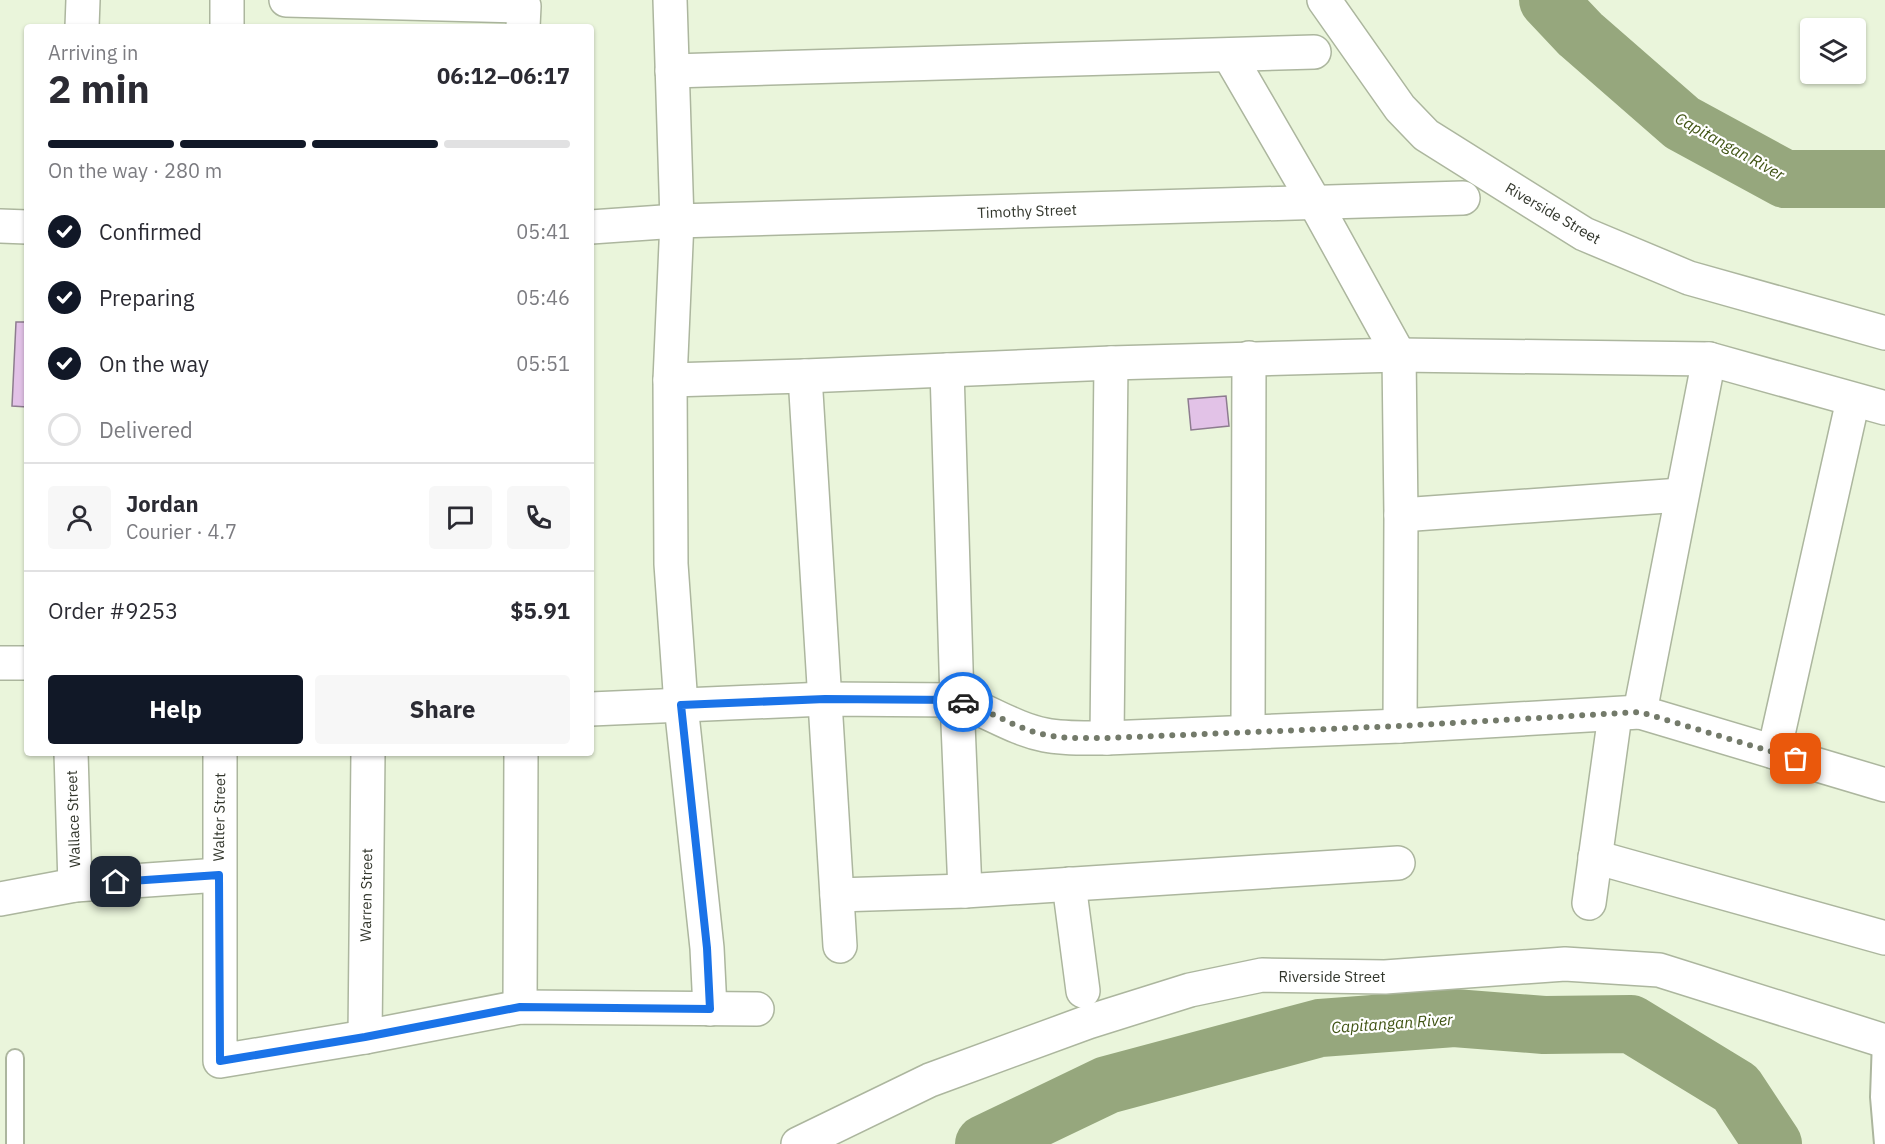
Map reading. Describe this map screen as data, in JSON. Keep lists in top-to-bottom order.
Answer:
{
  "streets": {
    "street": [
      "Timothy Street",
      "Riverside Street",
      "Walter Street",
      "Wallace Street",
      "Warren Street"
    ]
  },
  "crossings": [
    ["Walter Street", "Warren Street"]
  ],
  "water": ["Capitangan River"],
  "page": {
    "heading": ["2 min", "Arriving in", "06:12–06:17"],
    "panel": [
      "Jordan",
      "Courier · 4.7",
      "Order #9253",
      "$5.91"
    ],
    "bar": "On the way · 280 m",
    "list": [
      ["Confirmed", "05:41"],
      ["Preparing", "05:46"],
      ["On the way", "05:51"],
      "Delivered"
    ],
    "buttons": ["Help", "Share"]
  }
}
